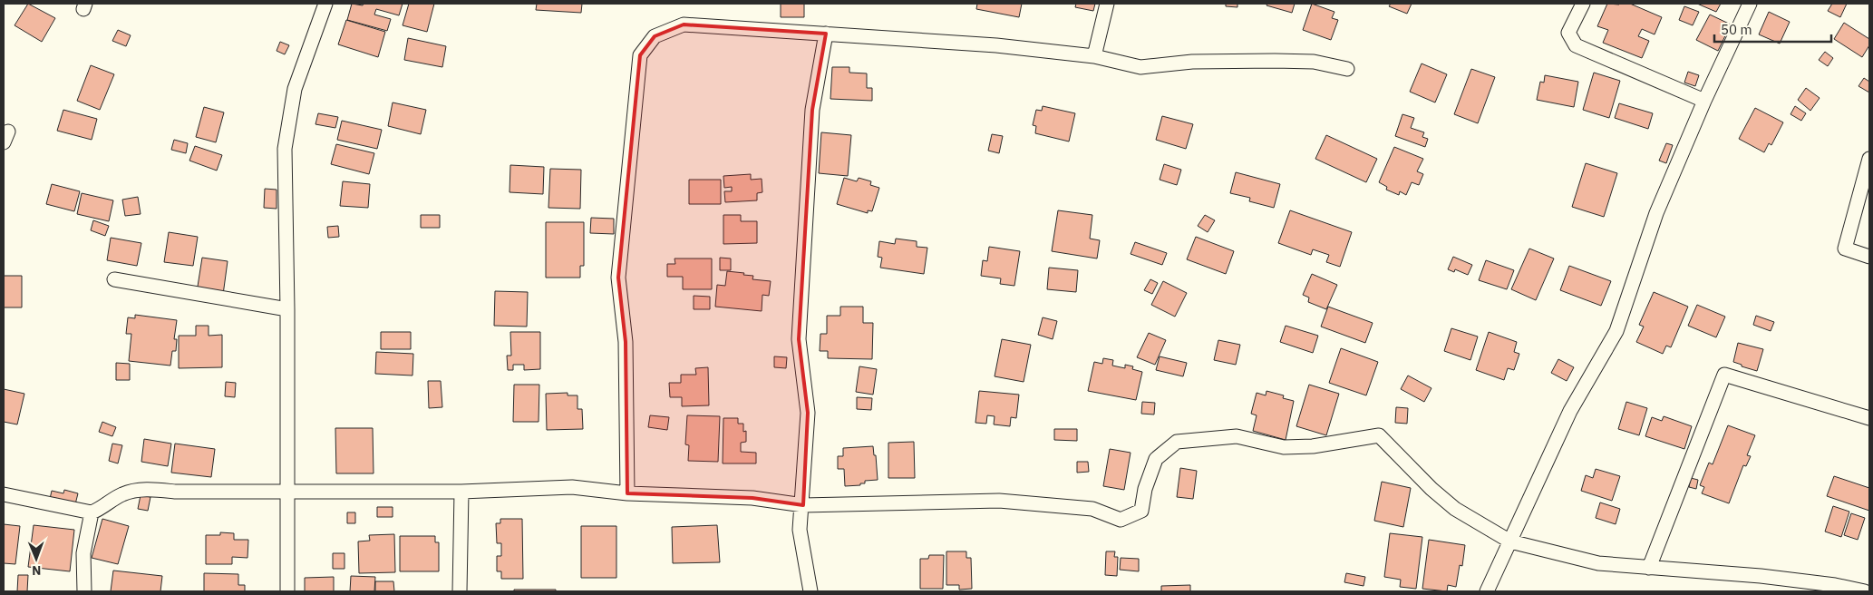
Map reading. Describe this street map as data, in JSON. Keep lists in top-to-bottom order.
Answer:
{
  "scale_bar": "50 m",
  "north": "bottom"
}
